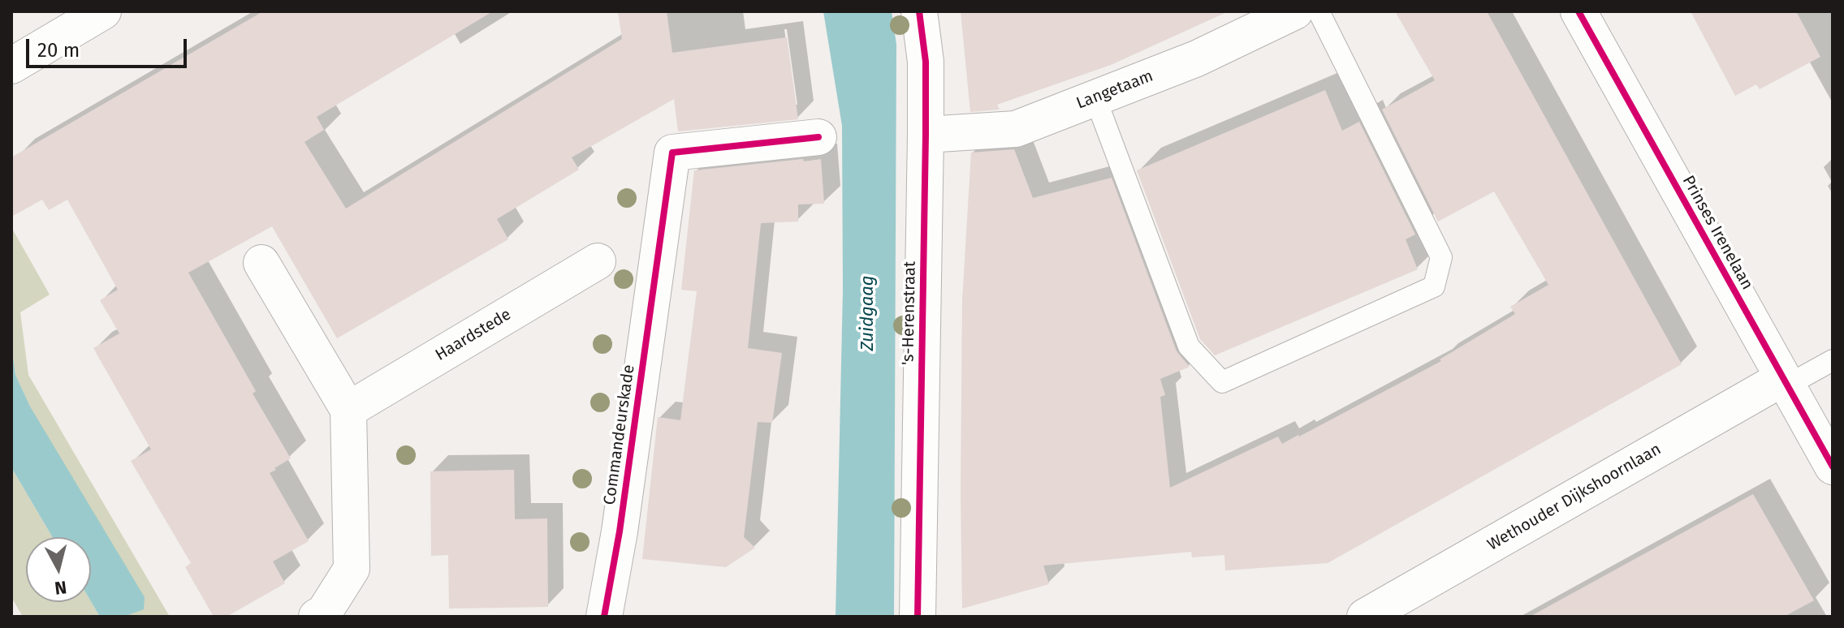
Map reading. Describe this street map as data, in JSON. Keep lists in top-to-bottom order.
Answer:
{
  "streets": {
    "street": [
      "Langetaam",
      "Prinses Irenelaan",
      "'s-Herenstraat",
      "Haardstede",
      "Commandeurskade",
      "Wethouder Dijkshoornlaan"
    ]
  },
  "crossings": [
    ["Langetaam", "'s-Herenstraat"],
    ["Prinses Irenelaan", "Wethouder Dijkshoornlaan"]
  ],
  "water": ["Zuidgaag"],
  "scale_bar": "20 m",
  "north": "bottom"
}
